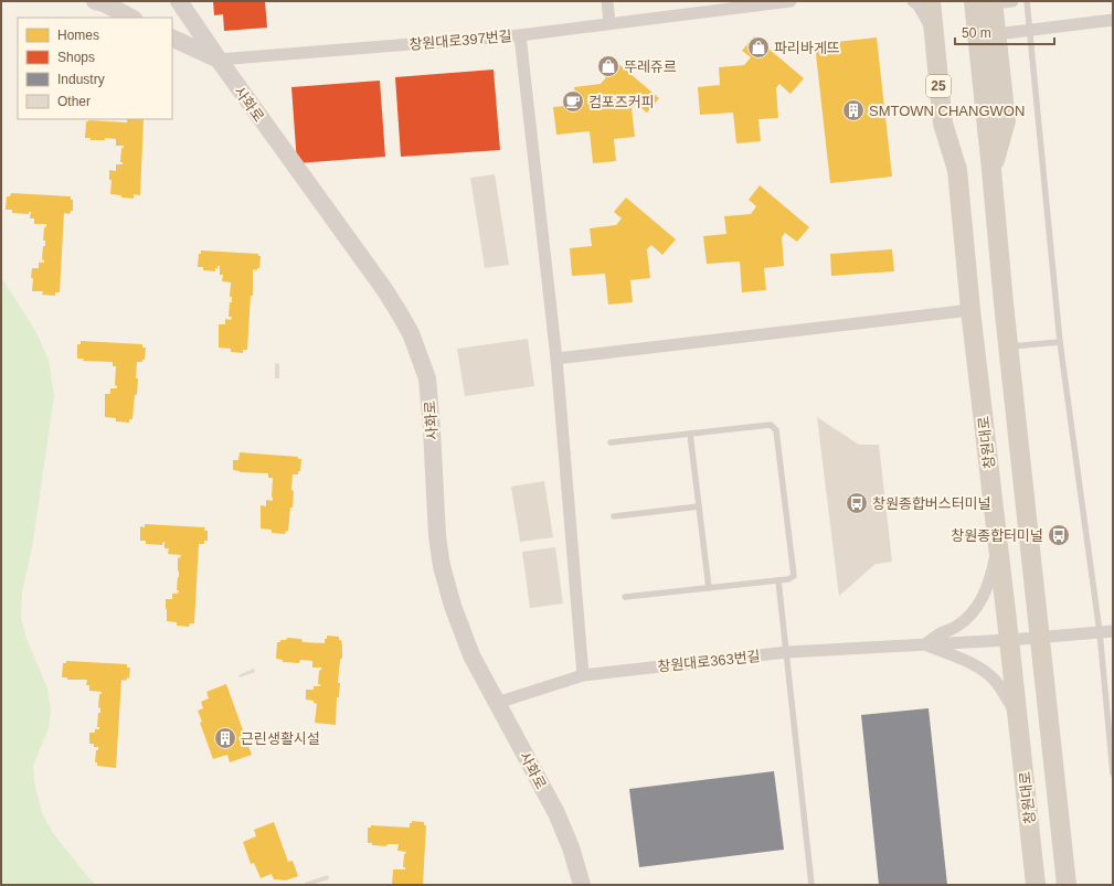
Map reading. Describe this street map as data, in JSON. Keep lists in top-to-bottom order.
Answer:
{
  "streets": {
    "main road": ["25", "사화로", "창원대로"],
    "street": ["창원대로397번길", "창원대로363번길"]
  },
  "crossings": [
    ["창원대로397번길", "사화로"],
    ["사화로", "창원대로363번길"],
    ["창원대로", "창원대로363번길"]
  ],
  "places": {
    "shop": ["파리바게뜨", "뚜레쥬르"],
    "cafe": ["컴포즈커피"],
    "building": ["SMTOWN CHANGWON", "근린생활시설"],
    "bus stop": ["창원종합버스터미널", "창원종합터미널"]
  },
  "legend": [
    "Homes",
    "Shops",
    "Industry",
    "Other"
  ],
  "scale_bar": "50 m"
}
